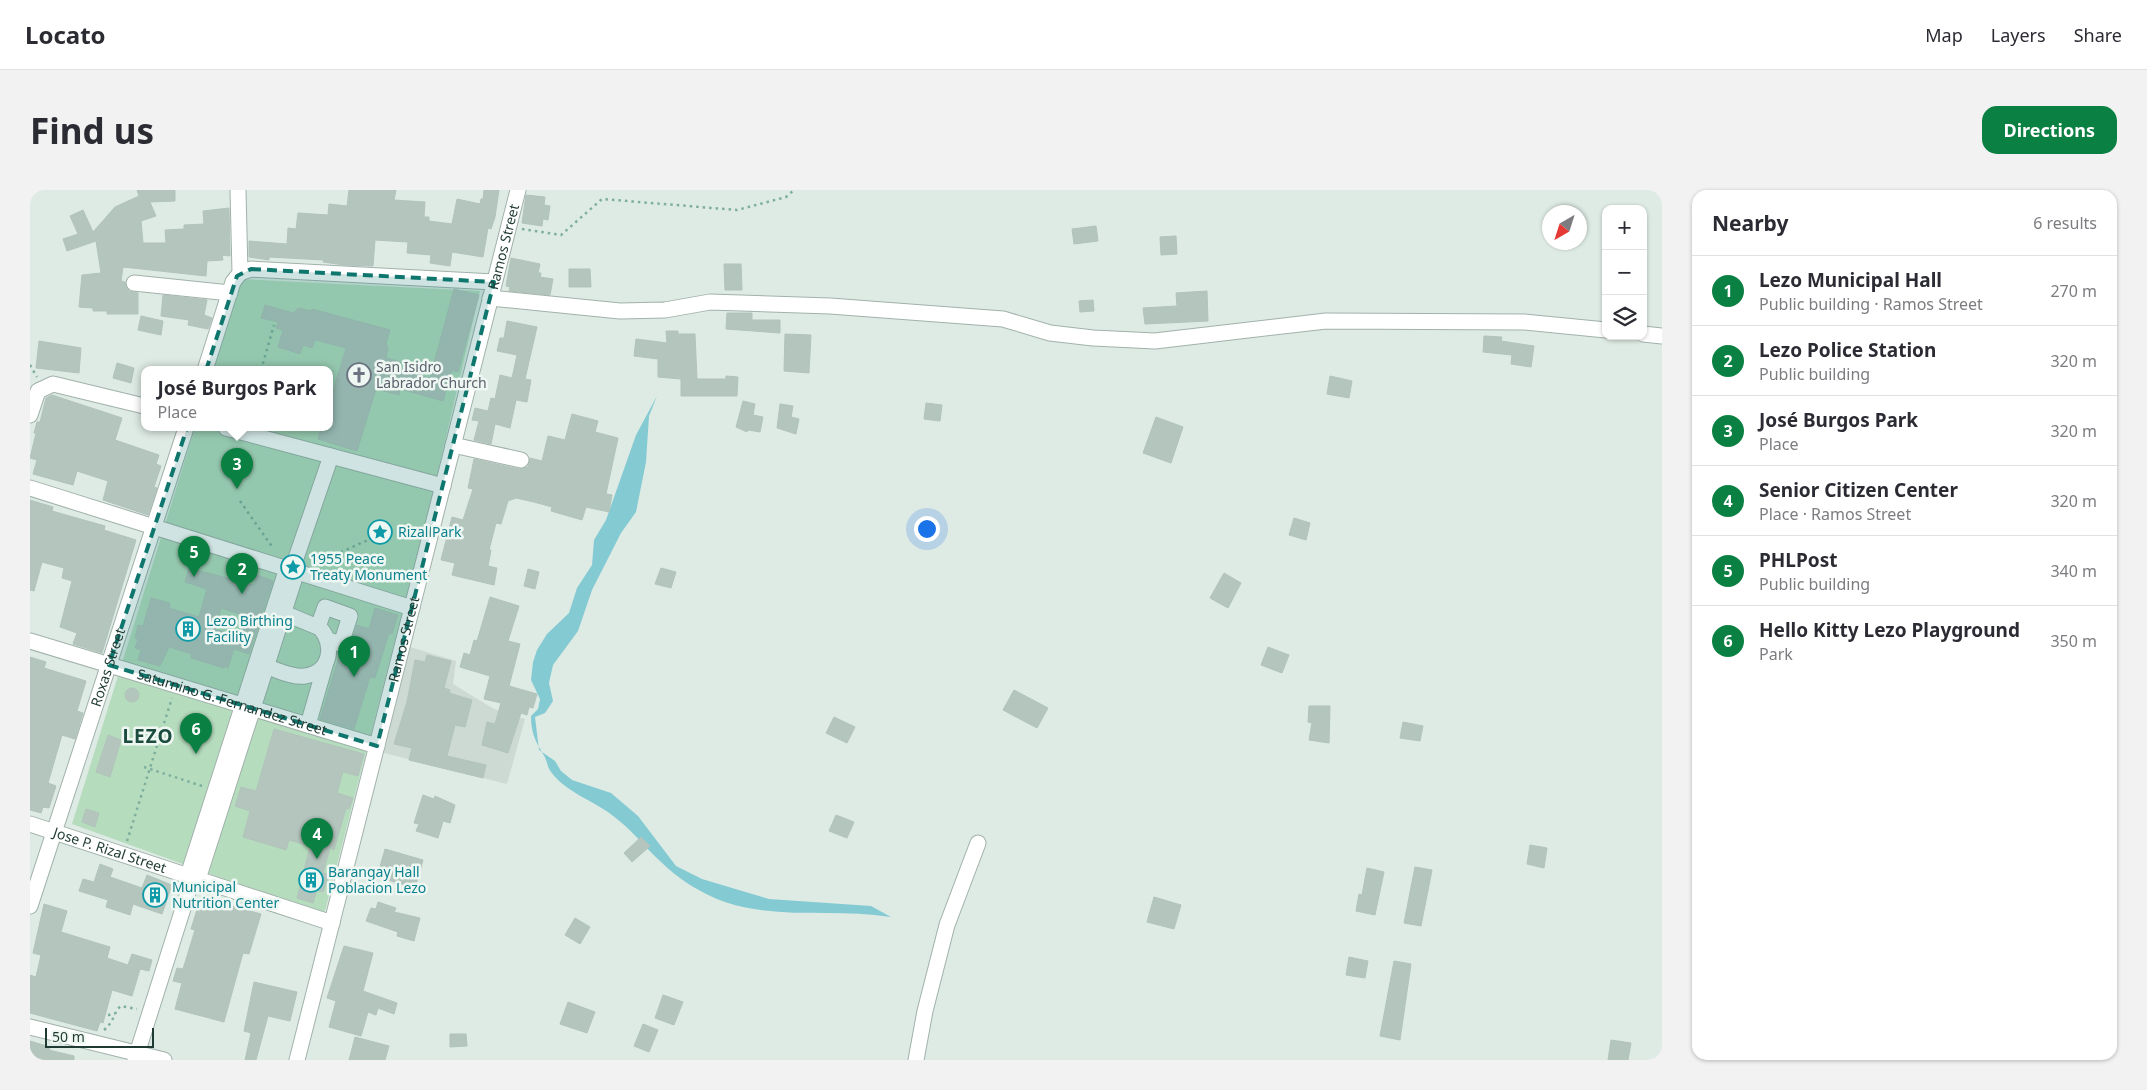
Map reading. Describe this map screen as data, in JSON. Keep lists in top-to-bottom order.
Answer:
{
  "streets": {
    "street": [
      "Ramos Street",
      "Roxas Street",
      "Saturnino G. Fernandez Street",
      "Jose P. Rizal Street"
    ]
  },
  "crossings": [
    ["Ramos Street", "Saturnino G. Fernandez Street"],
    ["Ramos Street", "Jose P. Rizal Street"],
    ["Roxas Street", "Saturnino G. Fernandez Street"],
    ["Roxas Street", "Jose P. Rizal Street"]
  ],
  "districts": ["LEZO"],
  "places": {
    "church": ["San Isidro Labrador Church"],
    "place": ["Rizal Park", "1955 Peace Treaty Monument"],
    "building": ["Lezo Birthing Facility", "Barangay Hall Poblacion Lezo", "Municipal Nutrition Center"]
  },
  "scale_bar": "50 m",
  "north": "bottom left",
  "page": {
    "header": "Locato",
    "nav": ["Map", "Layers", "Share"],
    "buttons": "Directions",
    "title": "Find us",
    "heading": ["Nearby", "6 results"],
    "map_buttons": ["+", "−"],
    "list": [
      {
        "mark": "1",
        "name": "Lezo Municipal Hall",
        "note": "Public building · Ramos Street",
        "value": "270 m"
      },
      {
        "mark": "2",
        "name": "Lezo Police Station",
        "note": "Public building",
        "value": "320 m"
      },
      {
        "mark": "3",
        "name": "José Burgos Park",
        "note": "Place",
        "value": "320 m"
      },
      {
        "mark": "4",
        "name": "Senior Citizen Center",
        "note": "Place · Ramos Street",
        "value": "320 m"
      },
      {
        "mark": "5",
        "name": "PHLPost",
        "note": "Public building",
        "value": "340 m"
      },
      {
        "mark": "6",
        "name": "Hello Kitty Lezo Playground",
        "note": "Park",
        "value": "350 m"
      }
    ],
    "popup": ["José Burgos Park", "Place"],
    "pins": [
      "3",
      "5",
      "2",
      "1",
      "6",
      "4"
    ],
    "scale": "50 m"
  }
}
